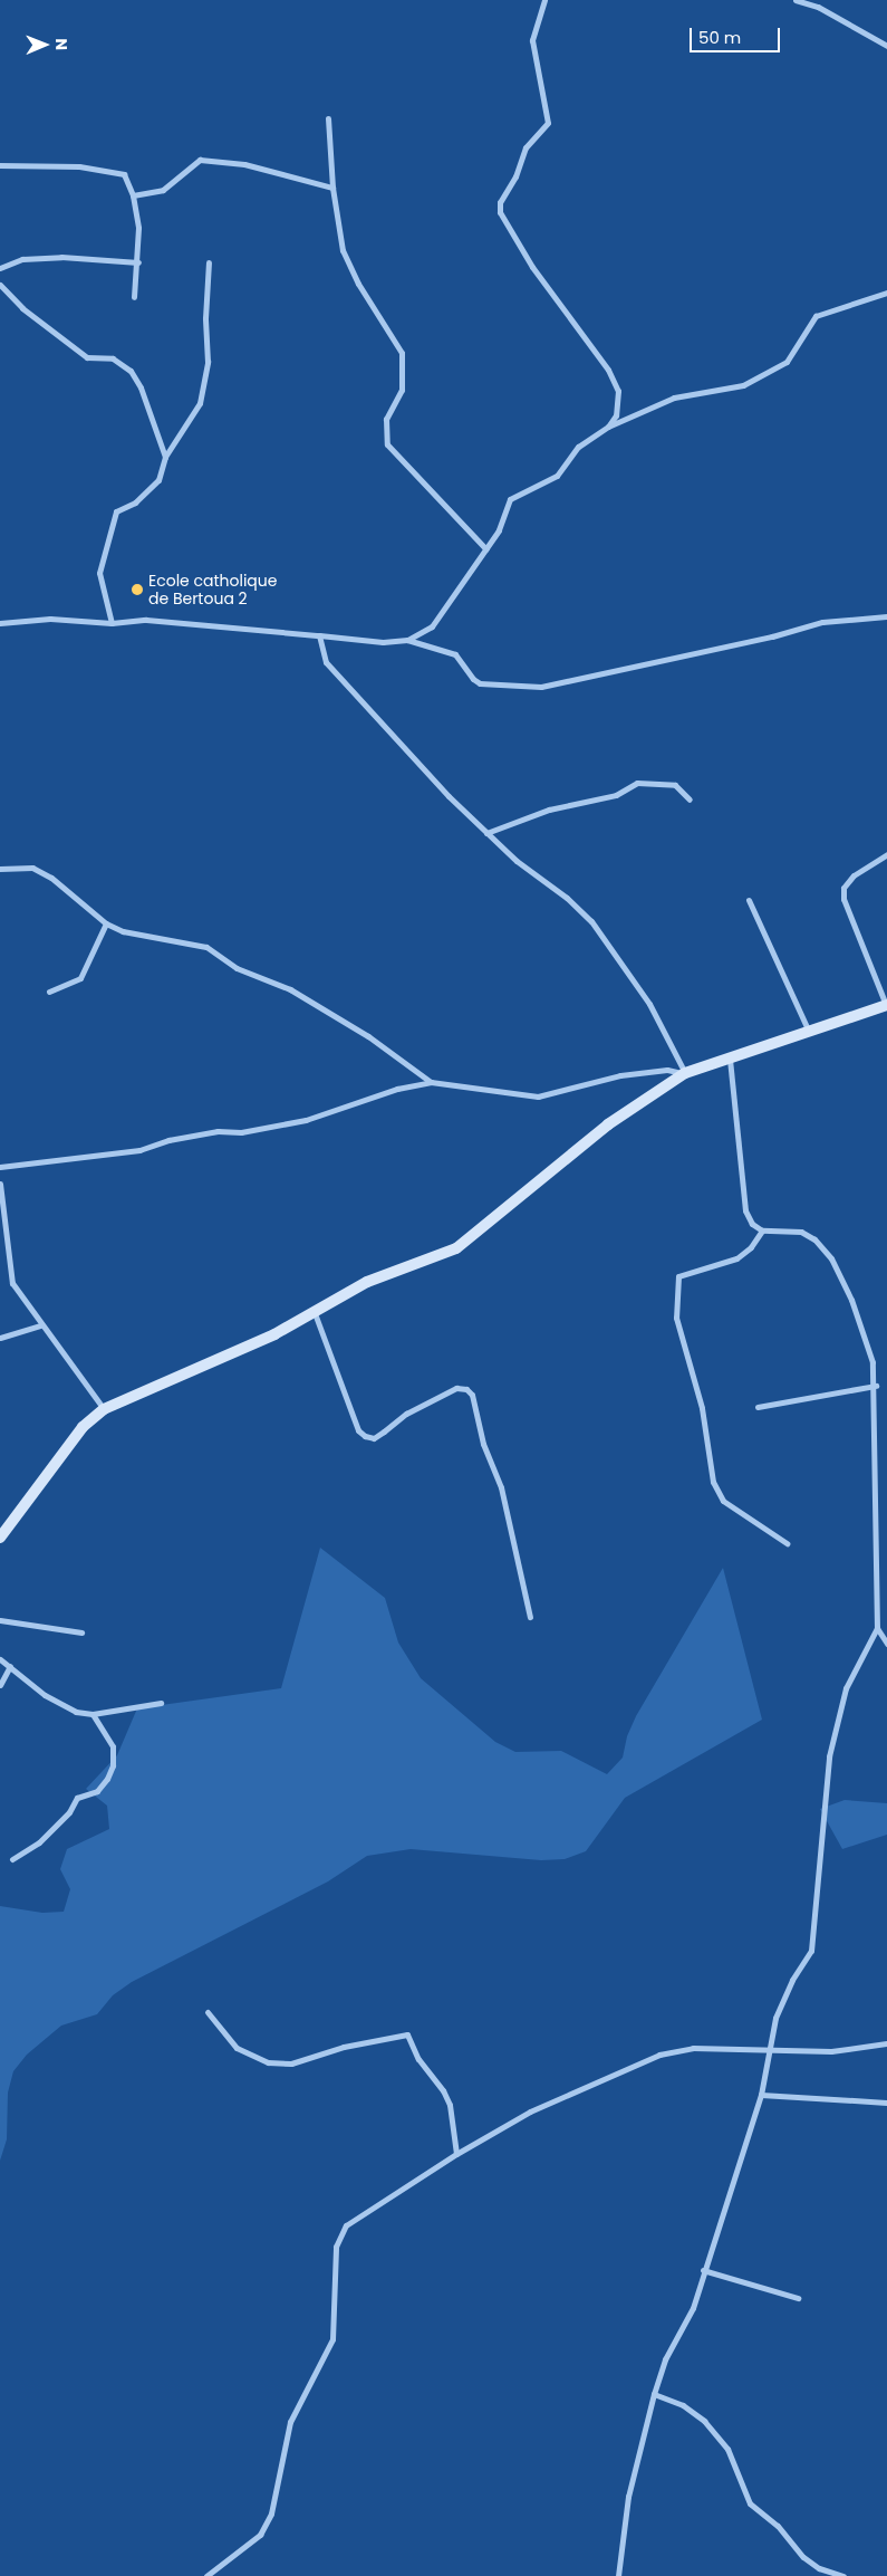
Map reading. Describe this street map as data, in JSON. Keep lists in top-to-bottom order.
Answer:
{
  "places": ["Ecole catholique de Bertoua 2"],
  "scale_bar": "50 m",
  "north": "right"
}
